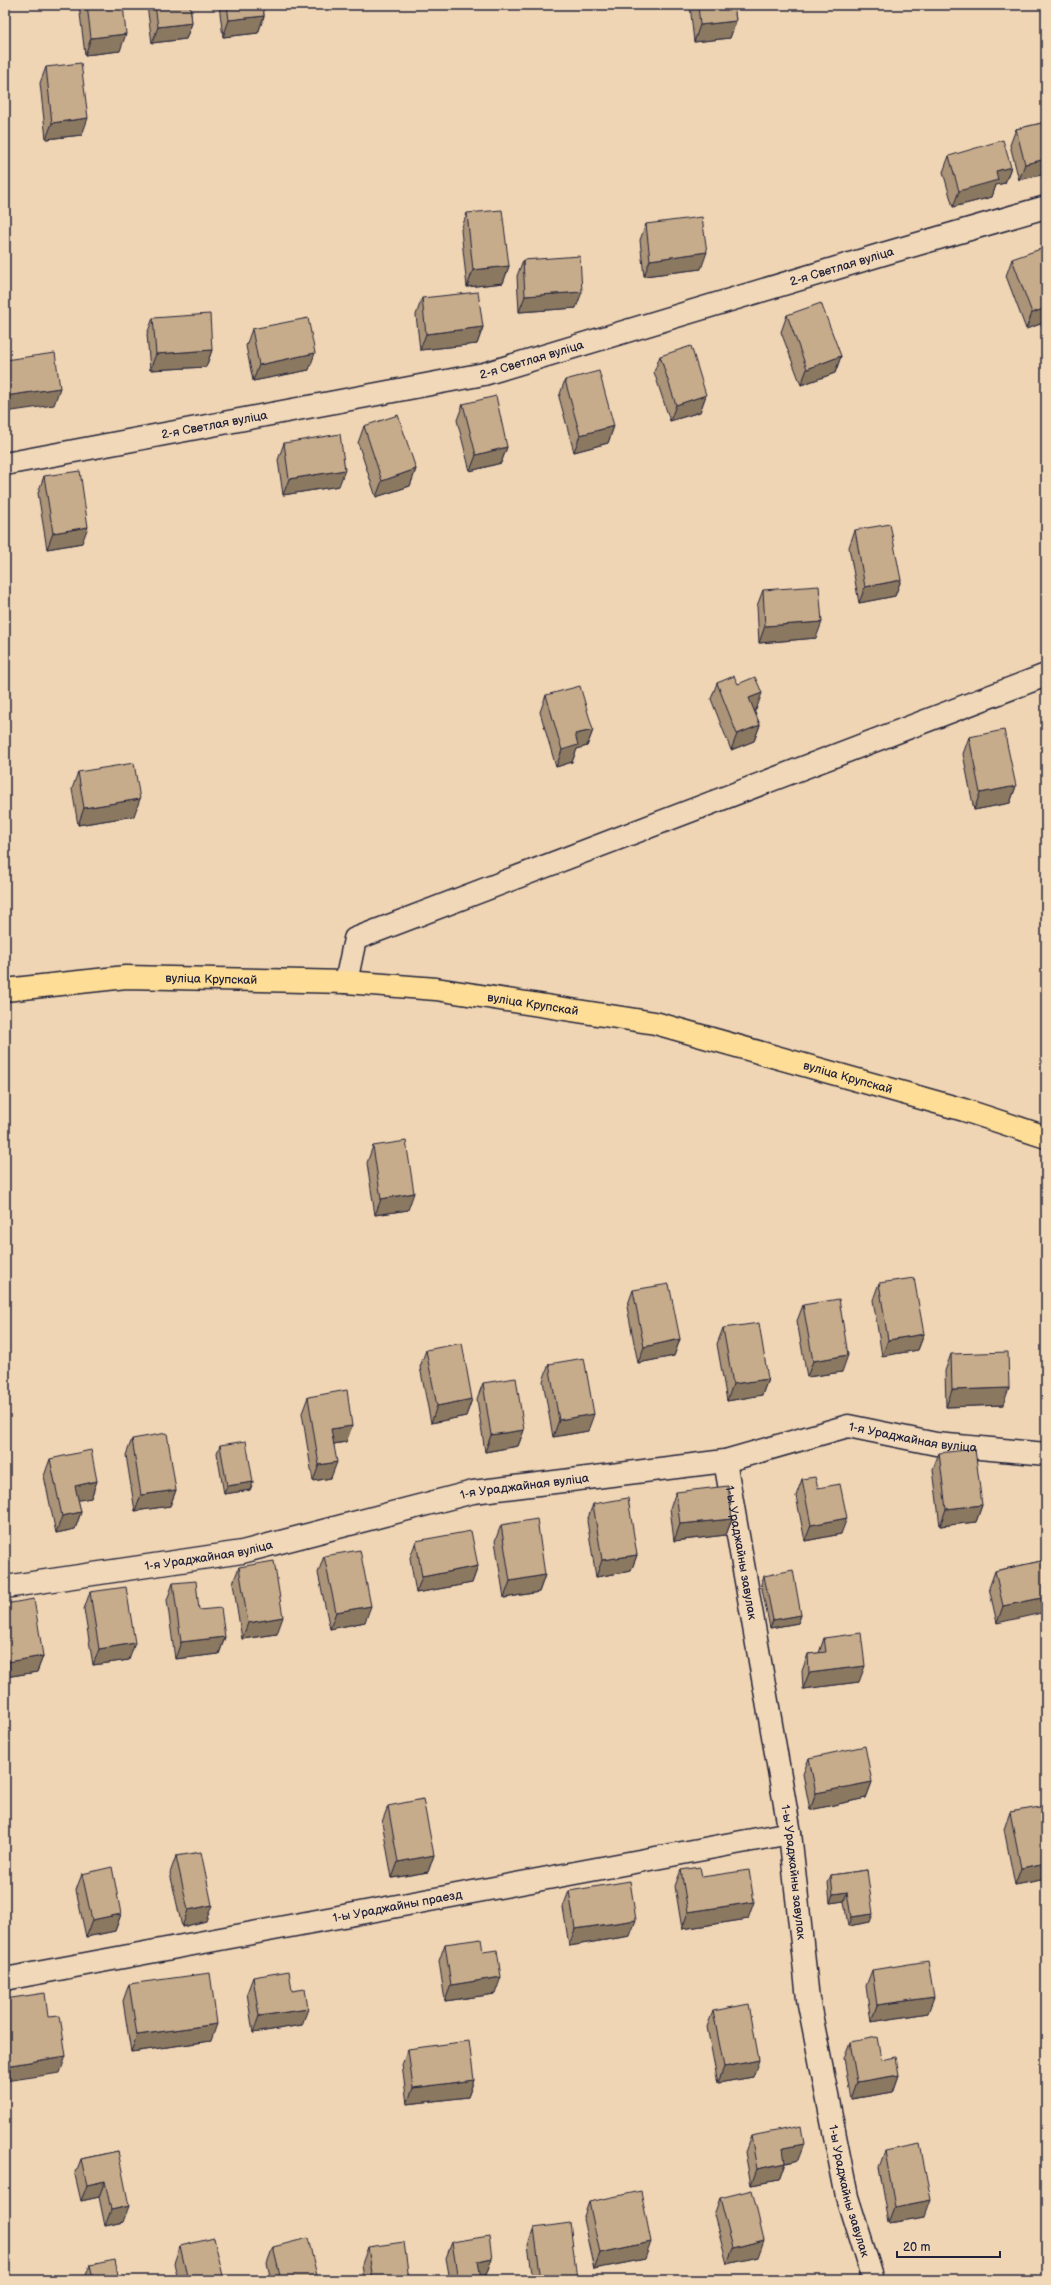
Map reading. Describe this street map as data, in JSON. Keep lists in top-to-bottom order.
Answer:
{
  "streets": {
    "main road": ["вуліца Крупскай"],
    "street": [
      "2-я Светлая вуліца",
      "1-я Ураджайная вуліца",
      "1-ы Ураджайны завулак",
      "1-ы Ураджайны праезд"
    ]
  },
  "crossings": [
    ["1-я Ураджайная вуліца", "1-ы Ураджайны завулак"],
    ["1-ы Ураджайны завулак", "1-ы Ураджайны праезд"]
  ],
  "scale_bar": "20 m"
}
